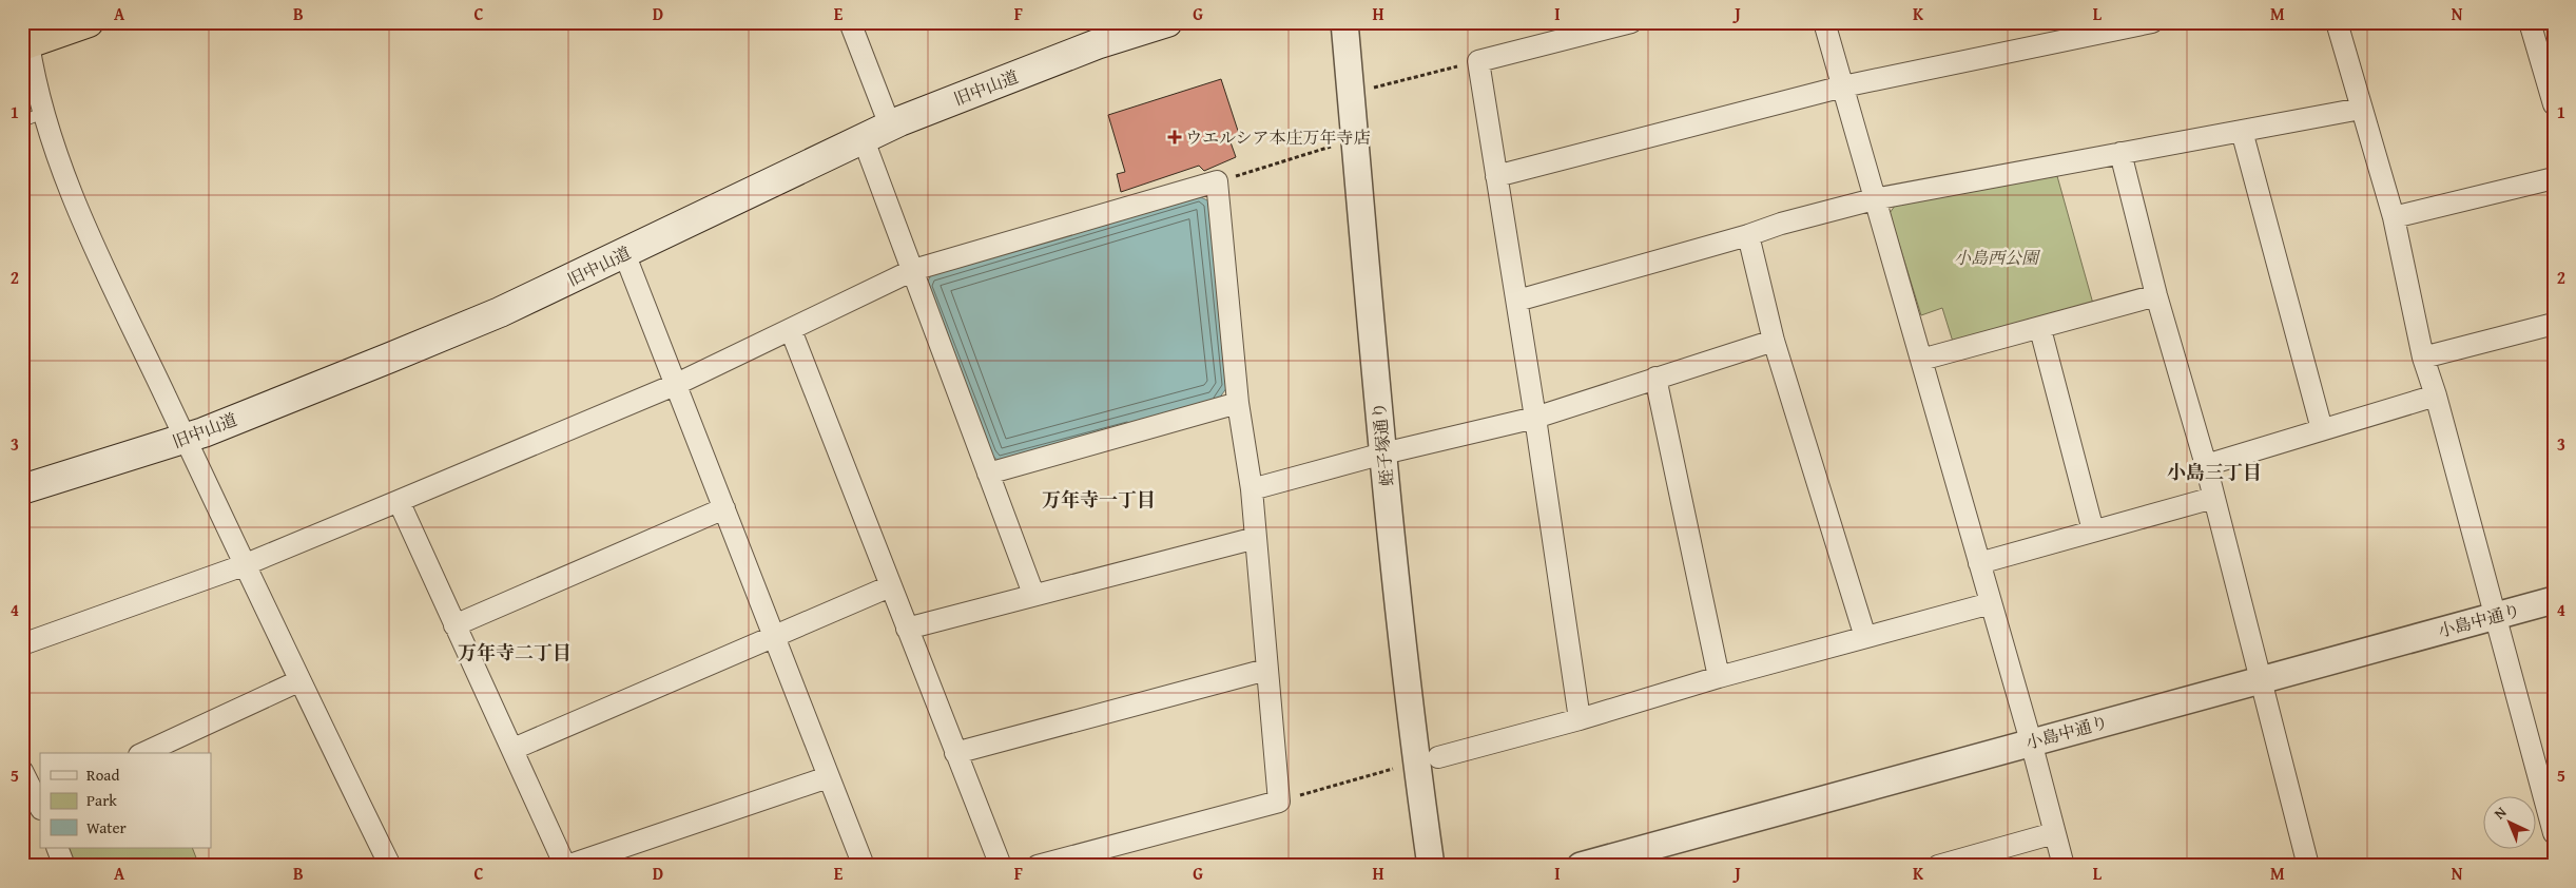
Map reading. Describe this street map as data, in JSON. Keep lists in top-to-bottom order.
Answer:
{
  "streets": {
    "main road": ["旧中山道"],
    "street": ["蛭子塚通り", "小島中通り"]
  },
  "districts": ["小島三丁目", "万年寺一丁目", "万年寺二丁目"],
  "parks": ["小島西公園"],
  "places": {
    "health": ["ウエルシア本庄万年寺店"]
  },
  "legend": ["Road", "Park", "Water"],
  "north": "top left",
  "grid": {
    "columns": [
      "A",
      "B",
      "C",
      "D",
      "E",
      "F",
      "G",
      "H",
      "I",
      "J",
      "K",
      "L",
      "M",
      "N"
    ],
    "rows": [
      "1",
      "2",
      "3",
      "4",
      "5"
    ]
  }
}
